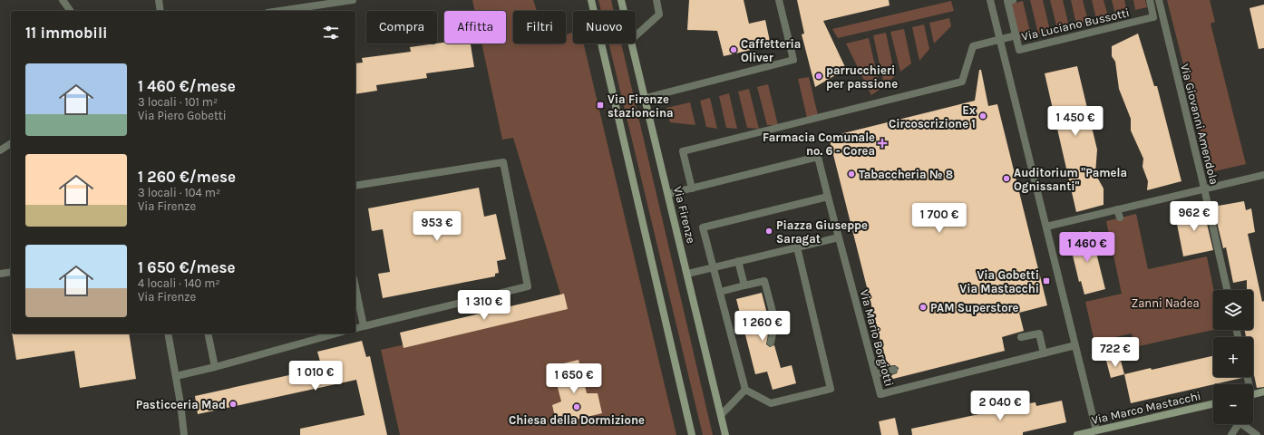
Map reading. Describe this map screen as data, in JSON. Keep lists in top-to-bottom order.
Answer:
{
  "streets": {
    "main road": ["Via Firenze", "Via Marco Mastacchi"],
    "street": ["Via Luciano Bussotti", "Via Giovanni Amendola", "Via Mario Borgiotti"]
  },
  "parks": ["Zanni Nadea"],
  "places": {
    "other": [
      "Caffetteria Oliver",
      "parrucchieri per passione",
      "Ex Circoscrizione 1",
      "Tabaccheria № 8",
      "Auditorium \"Pamela Ognissanti\"",
      "Piazza Giuseppe Saragat",
      "PAM Superstore",
      "Pasticceria Mad",
      "Chiesa della Dormizione"
    ],
    "transit": ["Via Firenze stazioncina", "Via Gobetti Via Mastacchi"],
    "health": ["Farmacia Comunale no. 6 - Corea"]
  },
  "page": {
    "chip": [
      "Compra",
      "Affitta",
      "Filtri",
      "Nuovo"
    ],
    "heading": "11 immobili",
    "list": [
      {
        "name": "1 460 €/mese",
        "note": "3 locali · 101 m² · Via Piero Gobetti"
      },
      {
        "name": "1 260 €/mese",
        "note": "3 locali · 104 m² · Via Firenze"
      },
      {
        "name": "1 650 €/mese",
        "note": "4 locali · 140 m² · Via Firenze"
      }
    ],
    "price": [
      "1 450 €",
      "962 €",
      "1 700 €",
      "953 €",
      "1 460 €",
      "1 310 €",
      "1 260 €",
      "722 €",
      "1 010 €",
      "1 650 €",
      "2 040 €"
    ],
    "map_buttons": ["+", "−"]
  }
}
